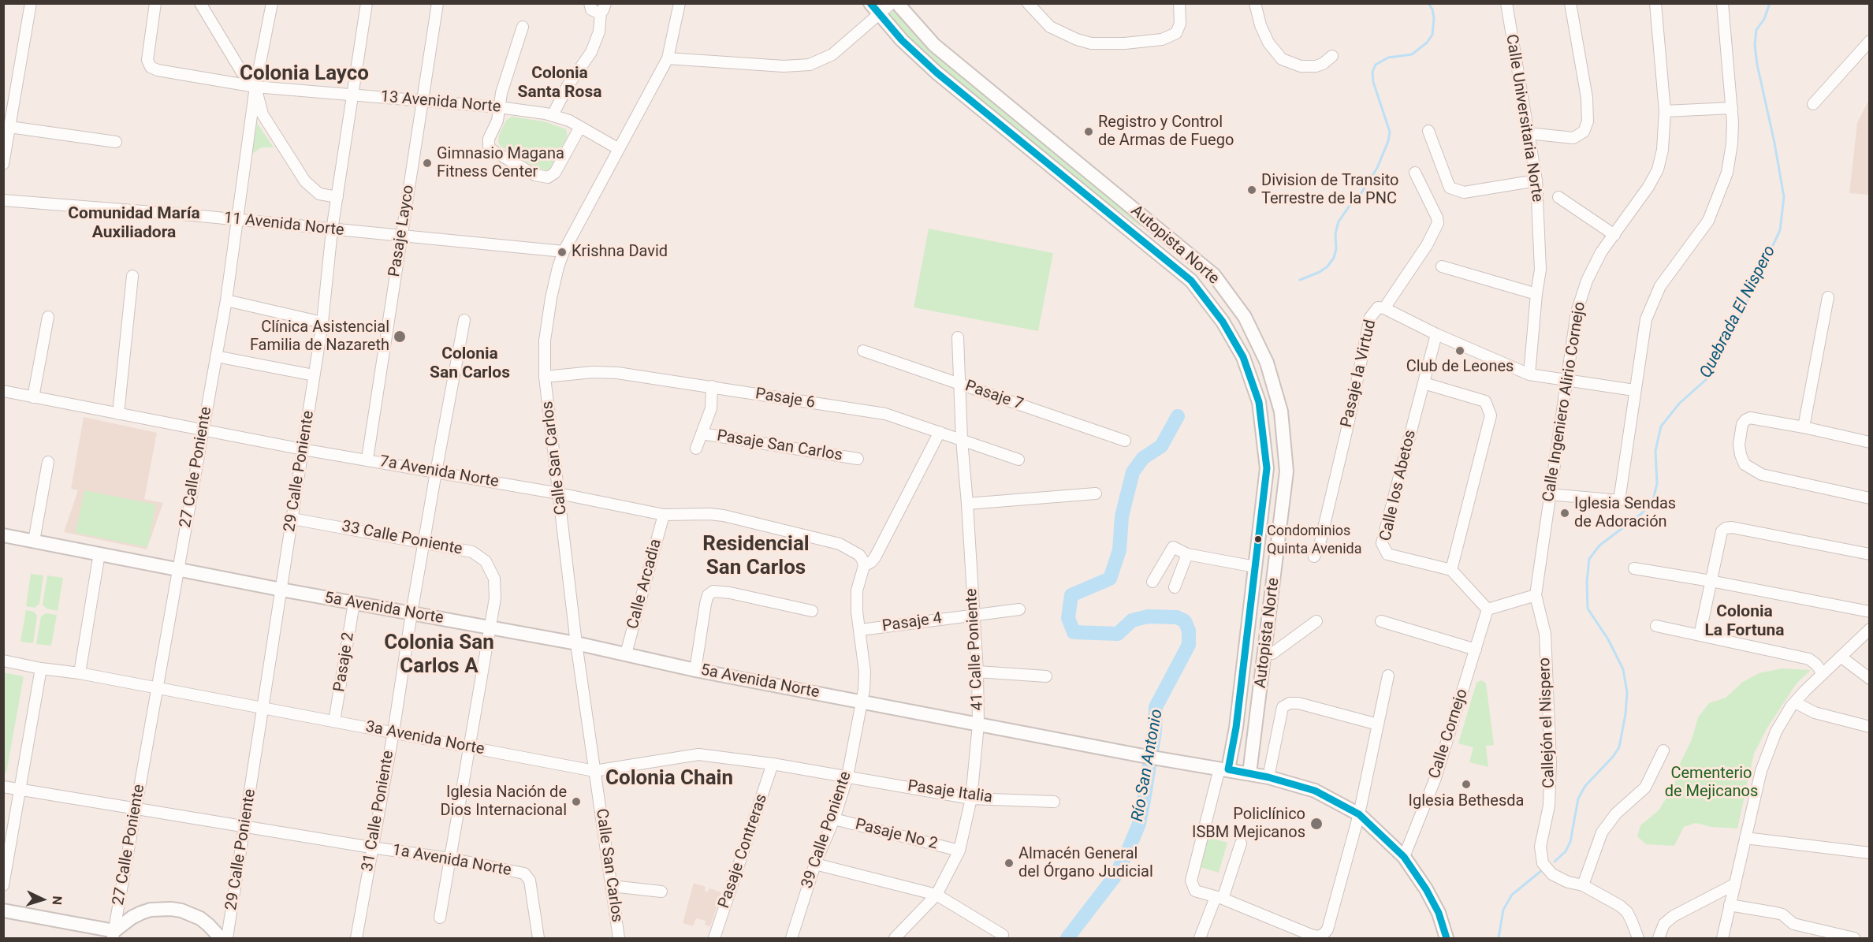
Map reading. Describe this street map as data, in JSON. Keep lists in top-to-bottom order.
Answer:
{
  "streets": {
    "main road": ["Autopista Norte", "5a Avenida Norte"],
    "street": [
      "13 Avenida Norte",
      "Calle Universitaria Norte",
      "11 Avenida Norte",
      "Pasaje Layco",
      "Pasaje la Virtud",
      "Pasaje 7",
      "Pasaje 6",
      "Calle Ingeniero Alirio Cornejo",
      "Pasaje San Carlos",
      "Calle San Carlos",
      "27 Calle Poniente",
      "29 Calle Poniente",
      "7a Avenida Norte",
      "Calle los Abetos",
      "33 Calle Poniente",
      "Calle Arcadia",
      "Pasaje 4",
      "41 Calle Poniente",
      "Pasaje 2",
      "Callejón el Nispero",
      "Calle Cornejo",
      "3a Avenida Norte",
      "Pasaje Italia",
      "31 Calle Poniente",
      "39 Calle Poniente",
      "Pasaje No 2",
      "Pasaje Contreras",
      "1a Avenida Norte"
    ]
  },
  "crossings": [
    ["13 Avenida Norte", "Pasaje Layco"],
    ["13 Avenida Norte", "Calle San Carlos"],
    ["13 Avenida Norte", "27 Calle Poniente"],
    ["13 Avenida Norte", "29 Calle Poniente"],
    ["Calle Universitaria Norte", "Pasaje la Virtud"],
    ["11 Avenida Norte", "Pasaje Layco"],
    ["11 Avenida Norte", "Calle San Carlos"],
    ["11 Avenida Norte", "27 Calle Poniente"],
    ["11 Avenida Norte", "29 Calle Poniente"],
    ["Pasaje Layco", "7a Avenida Norte"],
    ["Autopista Norte", "5a Avenida Norte"],
    ["Pasaje la Virtud", "Calle Ingeniero Alirio Cornejo"],
    ["Pasaje la Virtud", "Calle los Abetos"],
    ["Pasaje 7", "41 Calle Poniente"],
    ["Pasaje 6", "Pasaje San Carlos"],
    ["Pasaje 6", "Calle San Carlos"],
    ["Pasaje 6", "41 Calle Poniente"],
    ["Pasaje 6", "39 Calle Poniente"],
    ["Calle Ingeniero Alirio Cornejo", "Callejón el Nispero"],
    ["Calle San Carlos", "7a Avenida Norte"],
    ["Calle San Carlos", "5a Avenida Norte"],
    ["Calle San Carlos", "3a Avenida Norte"],
    ["27 Calle Poniente", "7a Avenida Norte"],
    ["27 Calle Poniente", "5a Avenida Norte"],
    ["27 Calle Poniente", "3a Avenida Norte"],
    ["27 Calle Poniente", "1a Avenida Norte"],
    ["29 Calle Poniente", "7a Avenida Norte"],
    ["29 Calle Poniente", "33 Calle Poniente"],
    ["29 Calle Poniente", "5a Avenida Norte"],
    ["29 Calle Poniente", "3a Avenida Norte"],
    ["29 Calle Poniente", "1a Avenida Norte"],
    ["7a Avenida Norte", "Calle Arcadia"],
    ["7a Avenida Norte", "31 Calle Poniente"],
    ["7a Avenida Norte", "39 Calle Poniente"],
    ["33 Calle Poniente", "5a Avenida Norte"],
    ["33 Calle Poniente", "3a Avenida Norte"],
    ["33 Calle Poniente", "31 Calle Poniente"],
    ["33 Calle Poniente", "1a Avenida Norte"],
    ["Calle Arcadia", "5a Avenida Norte"],
    ["5a Avenida Norte", "41 Calle Poniente"],
    ["5a Avenida Norte", "Pasaje 2"],
    ["5a Avenida Norte", "Calle Cornejo"],
    ["5a Avenida Norte", "31 Calle Poniente"],
    ["5a Avenida Norte", "39 Calle Poniente"],
    ["Pasaje 4", "41 Calle Poniente"],
    ["Pasaje 4", "39 Calle Poniente"],
    ["41 Calle Poniente", "Pasaje Italia"],
    ["41 Calle Poniente", "Pasaje No 2"],
    ["Pasaje 2", "3a Avenida Norte"],
    ["3a Avenida Norte", "Pasaje Italia"],
    ["3a Avenida Norte", "31 Calle Poniente"],
    ["3a Avenida Norte", "39 Calle Poniente"],
    ["3a Avenida Norte", "Pasaje Contreras"],
    ["Pasaje Italia", "39 Calle Poniente"],
    ["31 Calle Poniente", "1a Avenida Norte"],
    ["39 Calle Poniente", "Pasaje No 2"]
  ],
  "districts": [
    "Colonia Layco",
    "Colonia Santa Rosa",
    "Comunidad María Auxiliadora",
    "Colonia San Carlos",
    "Residencial San Carlos",
    "Colonia La Fortuna",
    "Colonia San Carlos A",
    "Colonia Chain"
  ],
  "water": ["Quebrada El Nispero", "Río San Antonio"],
  "parks": ["Cementerio de Mejicanos"],
  "places": [
    "Registro y Control de Armas de Fuego",
    "Gimnasio Magana Fitness Center",
    "Division de Transito Terrestre de la PNC",
    "Krishna David",
    "Clínica Asistencial Familia de Nazareth",
    "Club de Leones",
    "Iglesia Sendas de Adoración",
    "Condominios Quinta Avenida",
    "Iglesia Bethesda",
    "Iglesia Nación de Dios Internacional",
    "Policlínico ISBM Mejicanos",
    "Almacén General del Órgano Judicial"
  ],
  "north": "right"
}
